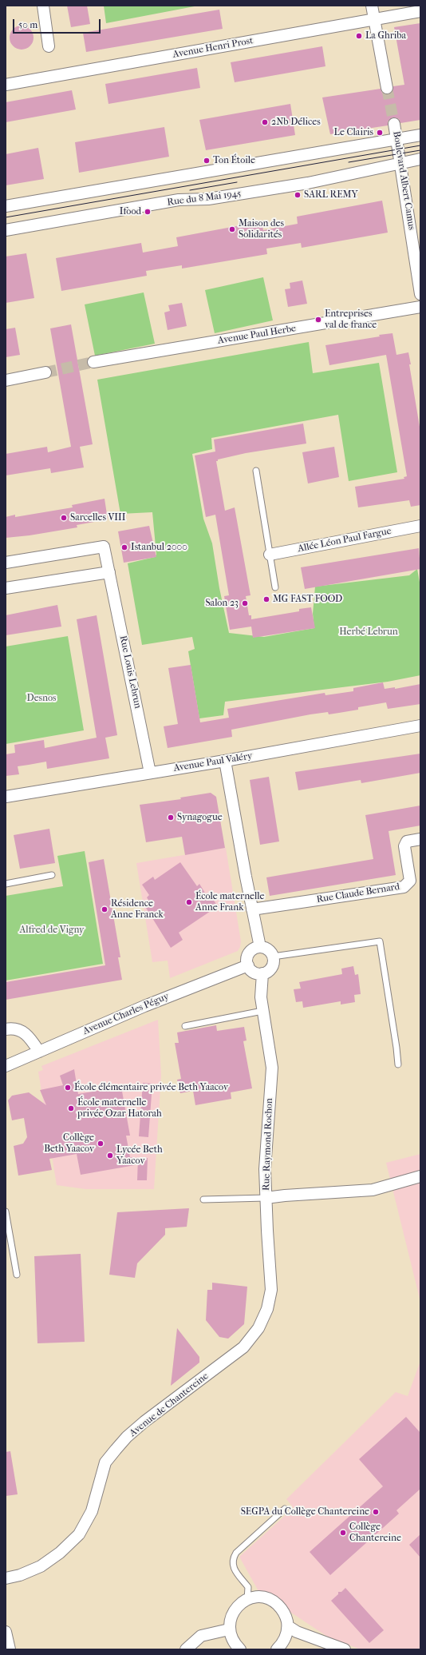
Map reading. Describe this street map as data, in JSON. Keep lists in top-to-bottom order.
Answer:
{
  "streets": {
    "street": [
      "Avenue Henri Prost",
      "Boulevard Albert Camus",
      "Rue du 8 Mai 1945",
      "Avenue Paul Herbe",
      "Allée Léon Paul Fargue",
      "Rue Louis Lebrun",
      "Avenue Paul Valéry",
      "Rue Claude Bernard",
      "Avenue Charles Péguy",
      "Rue Raymond Rochon",
      "Avenue de Chantereine"
    ]
  },
  "crossings": [
    ["Boulevard Albert Camus", "Rue du 8 Mai 1945"],
    ["Rue Louis Lebrun", "Avenue Paul Valéry"],
    ["Avenue Charles Péguy", "Rue Raymond Rochon"],
    ["Rue Raymond Rochon", "Avenue de Chantereine"]
  ],
  "parks": ["Herbé Lebrun", "Desnos", "Alfred de Vigny"],
  "places": [
    "La Ghriba",
    "2Nb Délices",
    "Le Clairis",
    "Ton Étoile",
    "SARL REMY",
    "Ifood",
    "Maison des Solidarités",
    "Entreprises val de france",
    "Sarcelles VIII",
    "Istanbul 2000",
    "MG FAST FOOD",
    "Salon 23",
    "Synagogue",
    "École maternelle Anne Frank",
    "Résidence Anne Franck",
    "École élémentaire privée Beth Yaacov",
    "École maternelle privée Ozar Hatorah",
    "Collège Beth Yaacov",
    "Lycée Beth Yaacov",
    "SEGPA du Collège Chantereine",
    "Collège Chantereine"
  ],
  "scale_bar": "50 m"
}
